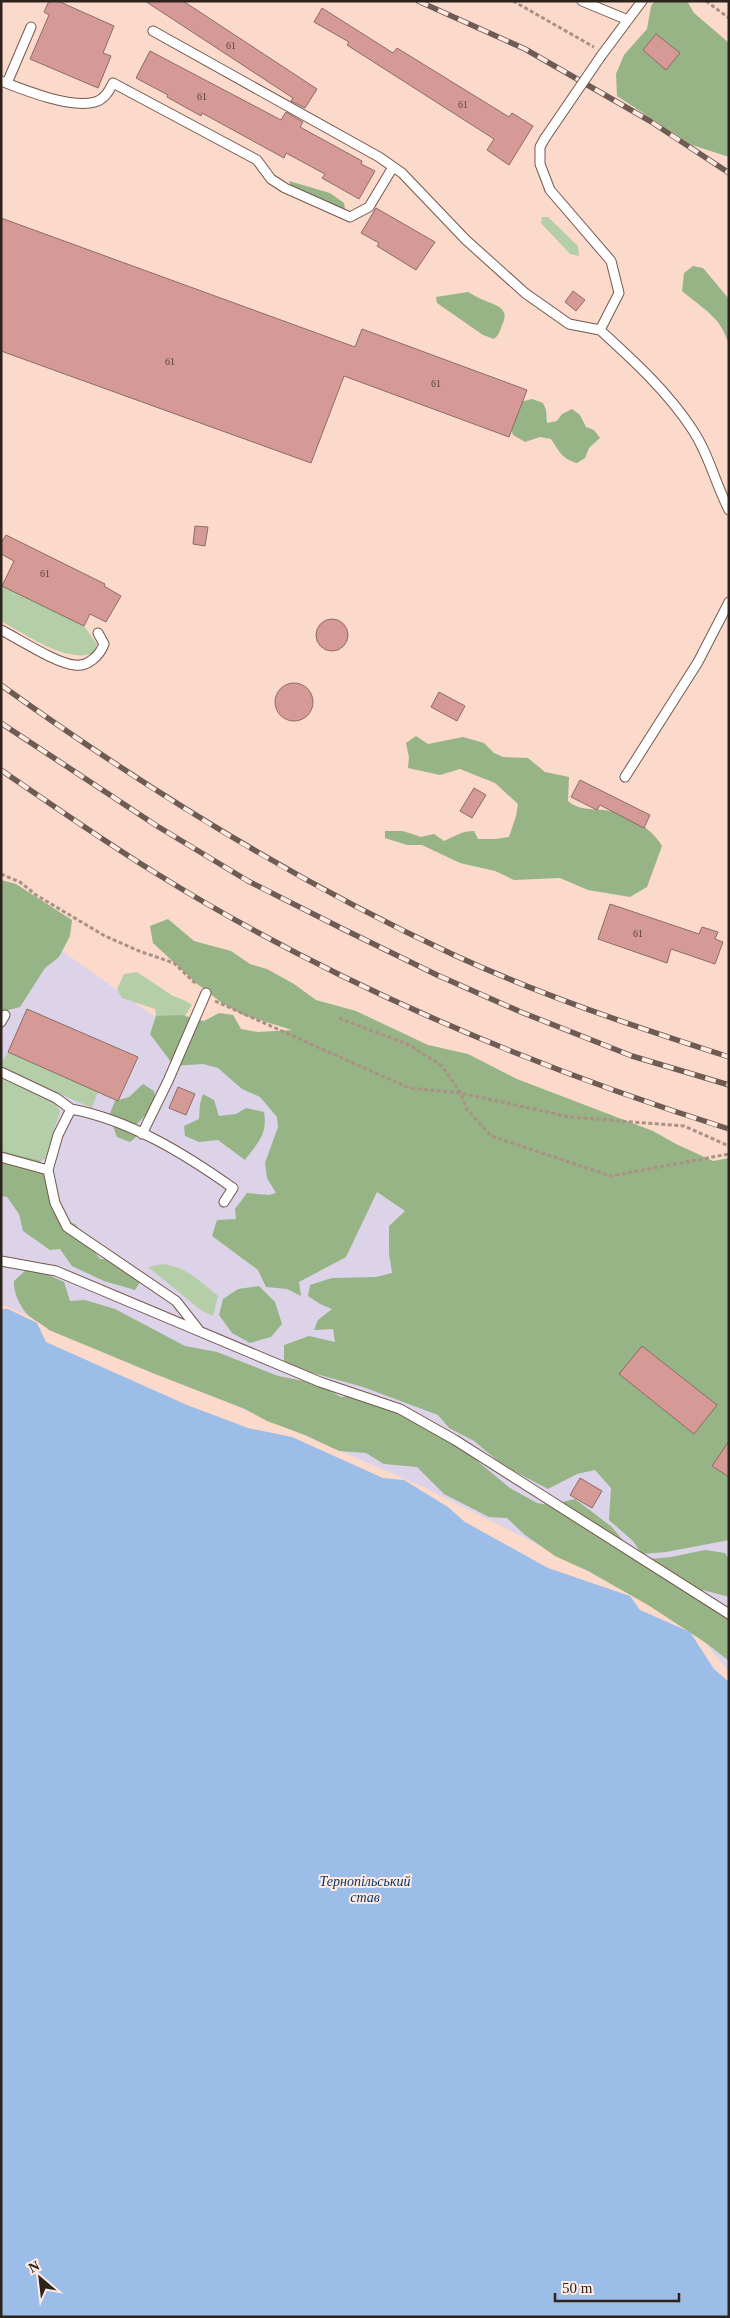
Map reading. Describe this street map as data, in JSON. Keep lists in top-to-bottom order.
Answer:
{
  "water": ["Тернопільський став"],
  "house_numbers": [
    "61",
    "61",
    "61",
    "61",
    "61",
    "61",
    "61"
  ],
  "scale_bar": "50 m",
  "north": "top left"
}
